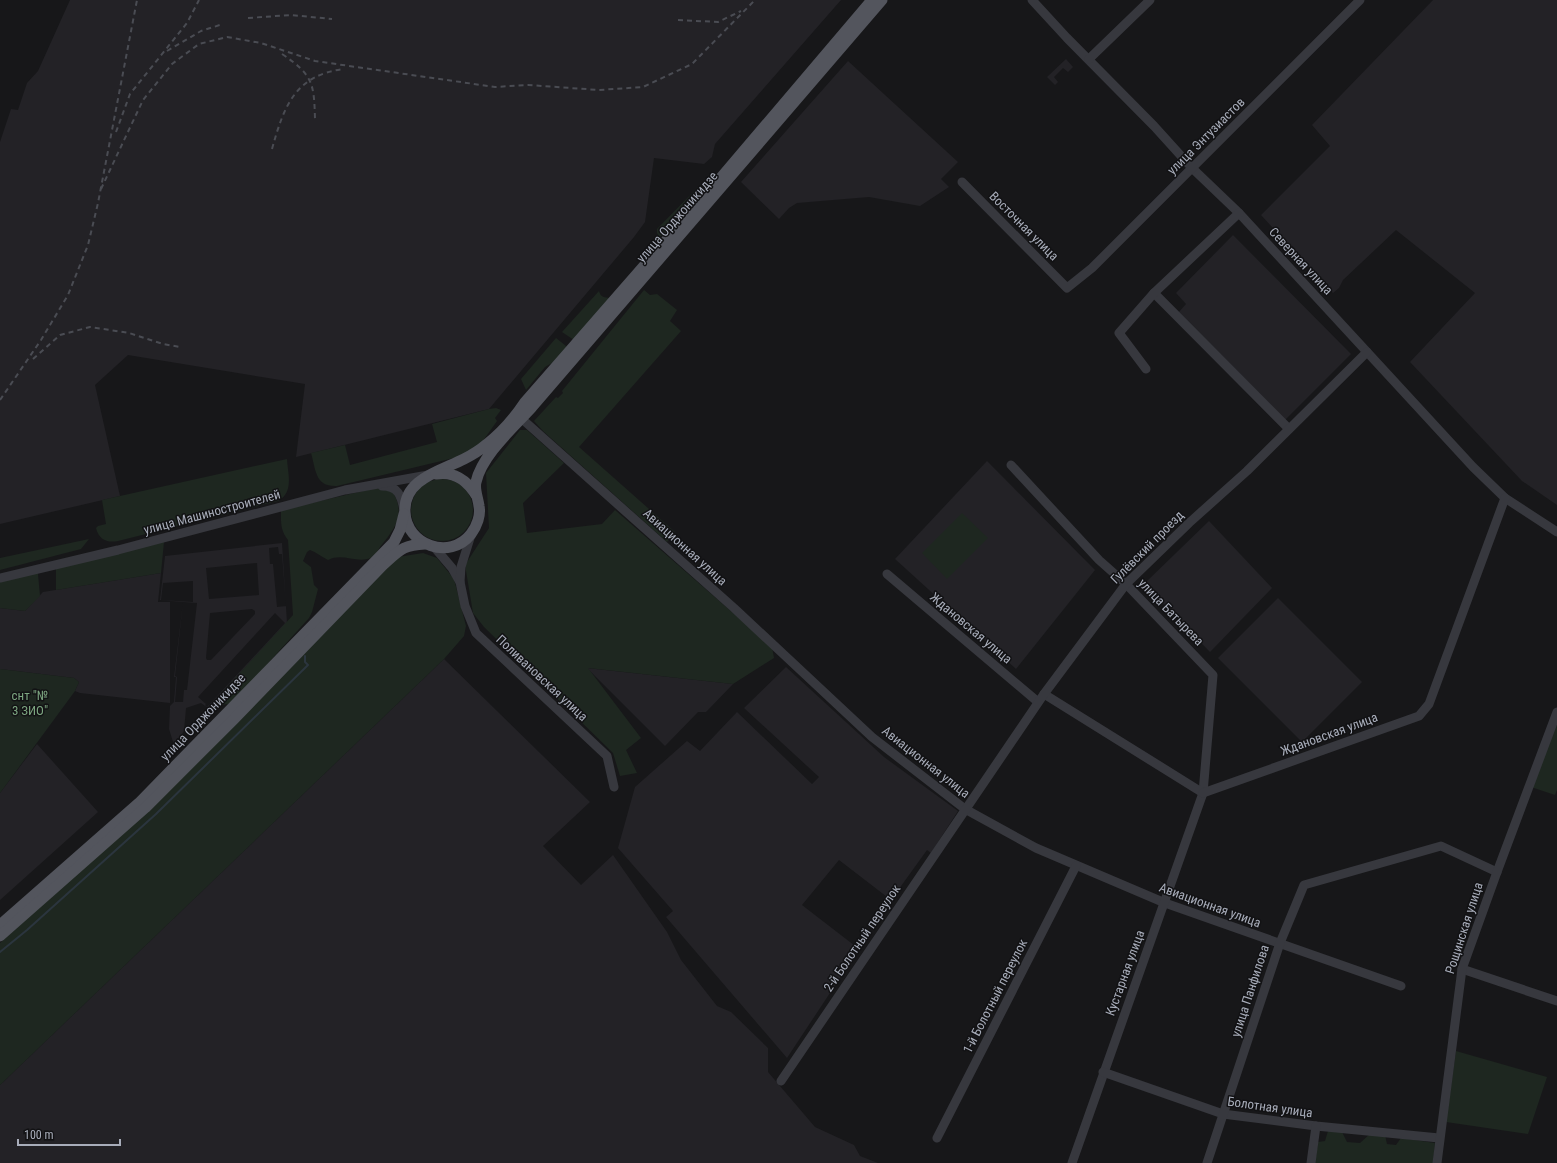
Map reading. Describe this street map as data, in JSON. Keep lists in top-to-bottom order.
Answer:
{
  "streets": {
    "main road": ["улица Орджоникидзе"],
    "street": [
      "улица Энтузиастов",
      "Восточная улица",
      "Северная улица",
      "улица Машиностроителей",
      "Авиационная улица",
      "Гулёвский проезд",
      "улица Батырева",
      "Ждановская улица",
      "Поливановская улица",
      "Рощинская улица",
      "2-й Болотный переулок",
      "Кустарная улица",
      "улица Панфилова",
      "1-й Болотный переулок",
      "Болотная улица"
    ]
  },
  "crossings": [
    ["улица Энтузиастов", "Восточная улица"],
    ["улица Энтузиастов", "Северная улица"],
    ["улица Орджоникидзе", "улица Машиностроителей"],
    ["улица Орджоникидзе", "Авиационная улица"],
    ["Северная улица", "Гулёвский проезд"],
    ["Северная улица", "Ждановская улица"],
    ["Авиационная улица", "Гулёвский проезд"],
    ["Авиационная улица", "2-й Болотный переулок"],
    ["Авиационная улица", "Кустарная улица"],
    ["Авиационная улица", "улица Панфилова"],
    ["Авиационная улица", "1-й Болотный переулок"],
    ["Гулёвский проезд", "улица Батырева"],
    ["Гулёвский проезд", "Ждановская улица"],
    ["Гулёвский проезд", "2-й Болотный переулок"],
    ["улица Батырева", "Ждановская улица"],
    ["улица Батырева", "Кустарная улица"],
    ["Ждановская улица", "Кустарная улица"],
    ["Рощинская улица", "улица Панфилова"],
    ["Рощинская улица", "Болотная улица"],
    ["Кустарная улица", "Болотная улица"],
    ["улица Панфилова", "Болотная улица"]
  ],
  "parks": ["снт \"№ 3 ЗИО\""],
  "scale_bar": "100 m"
}
